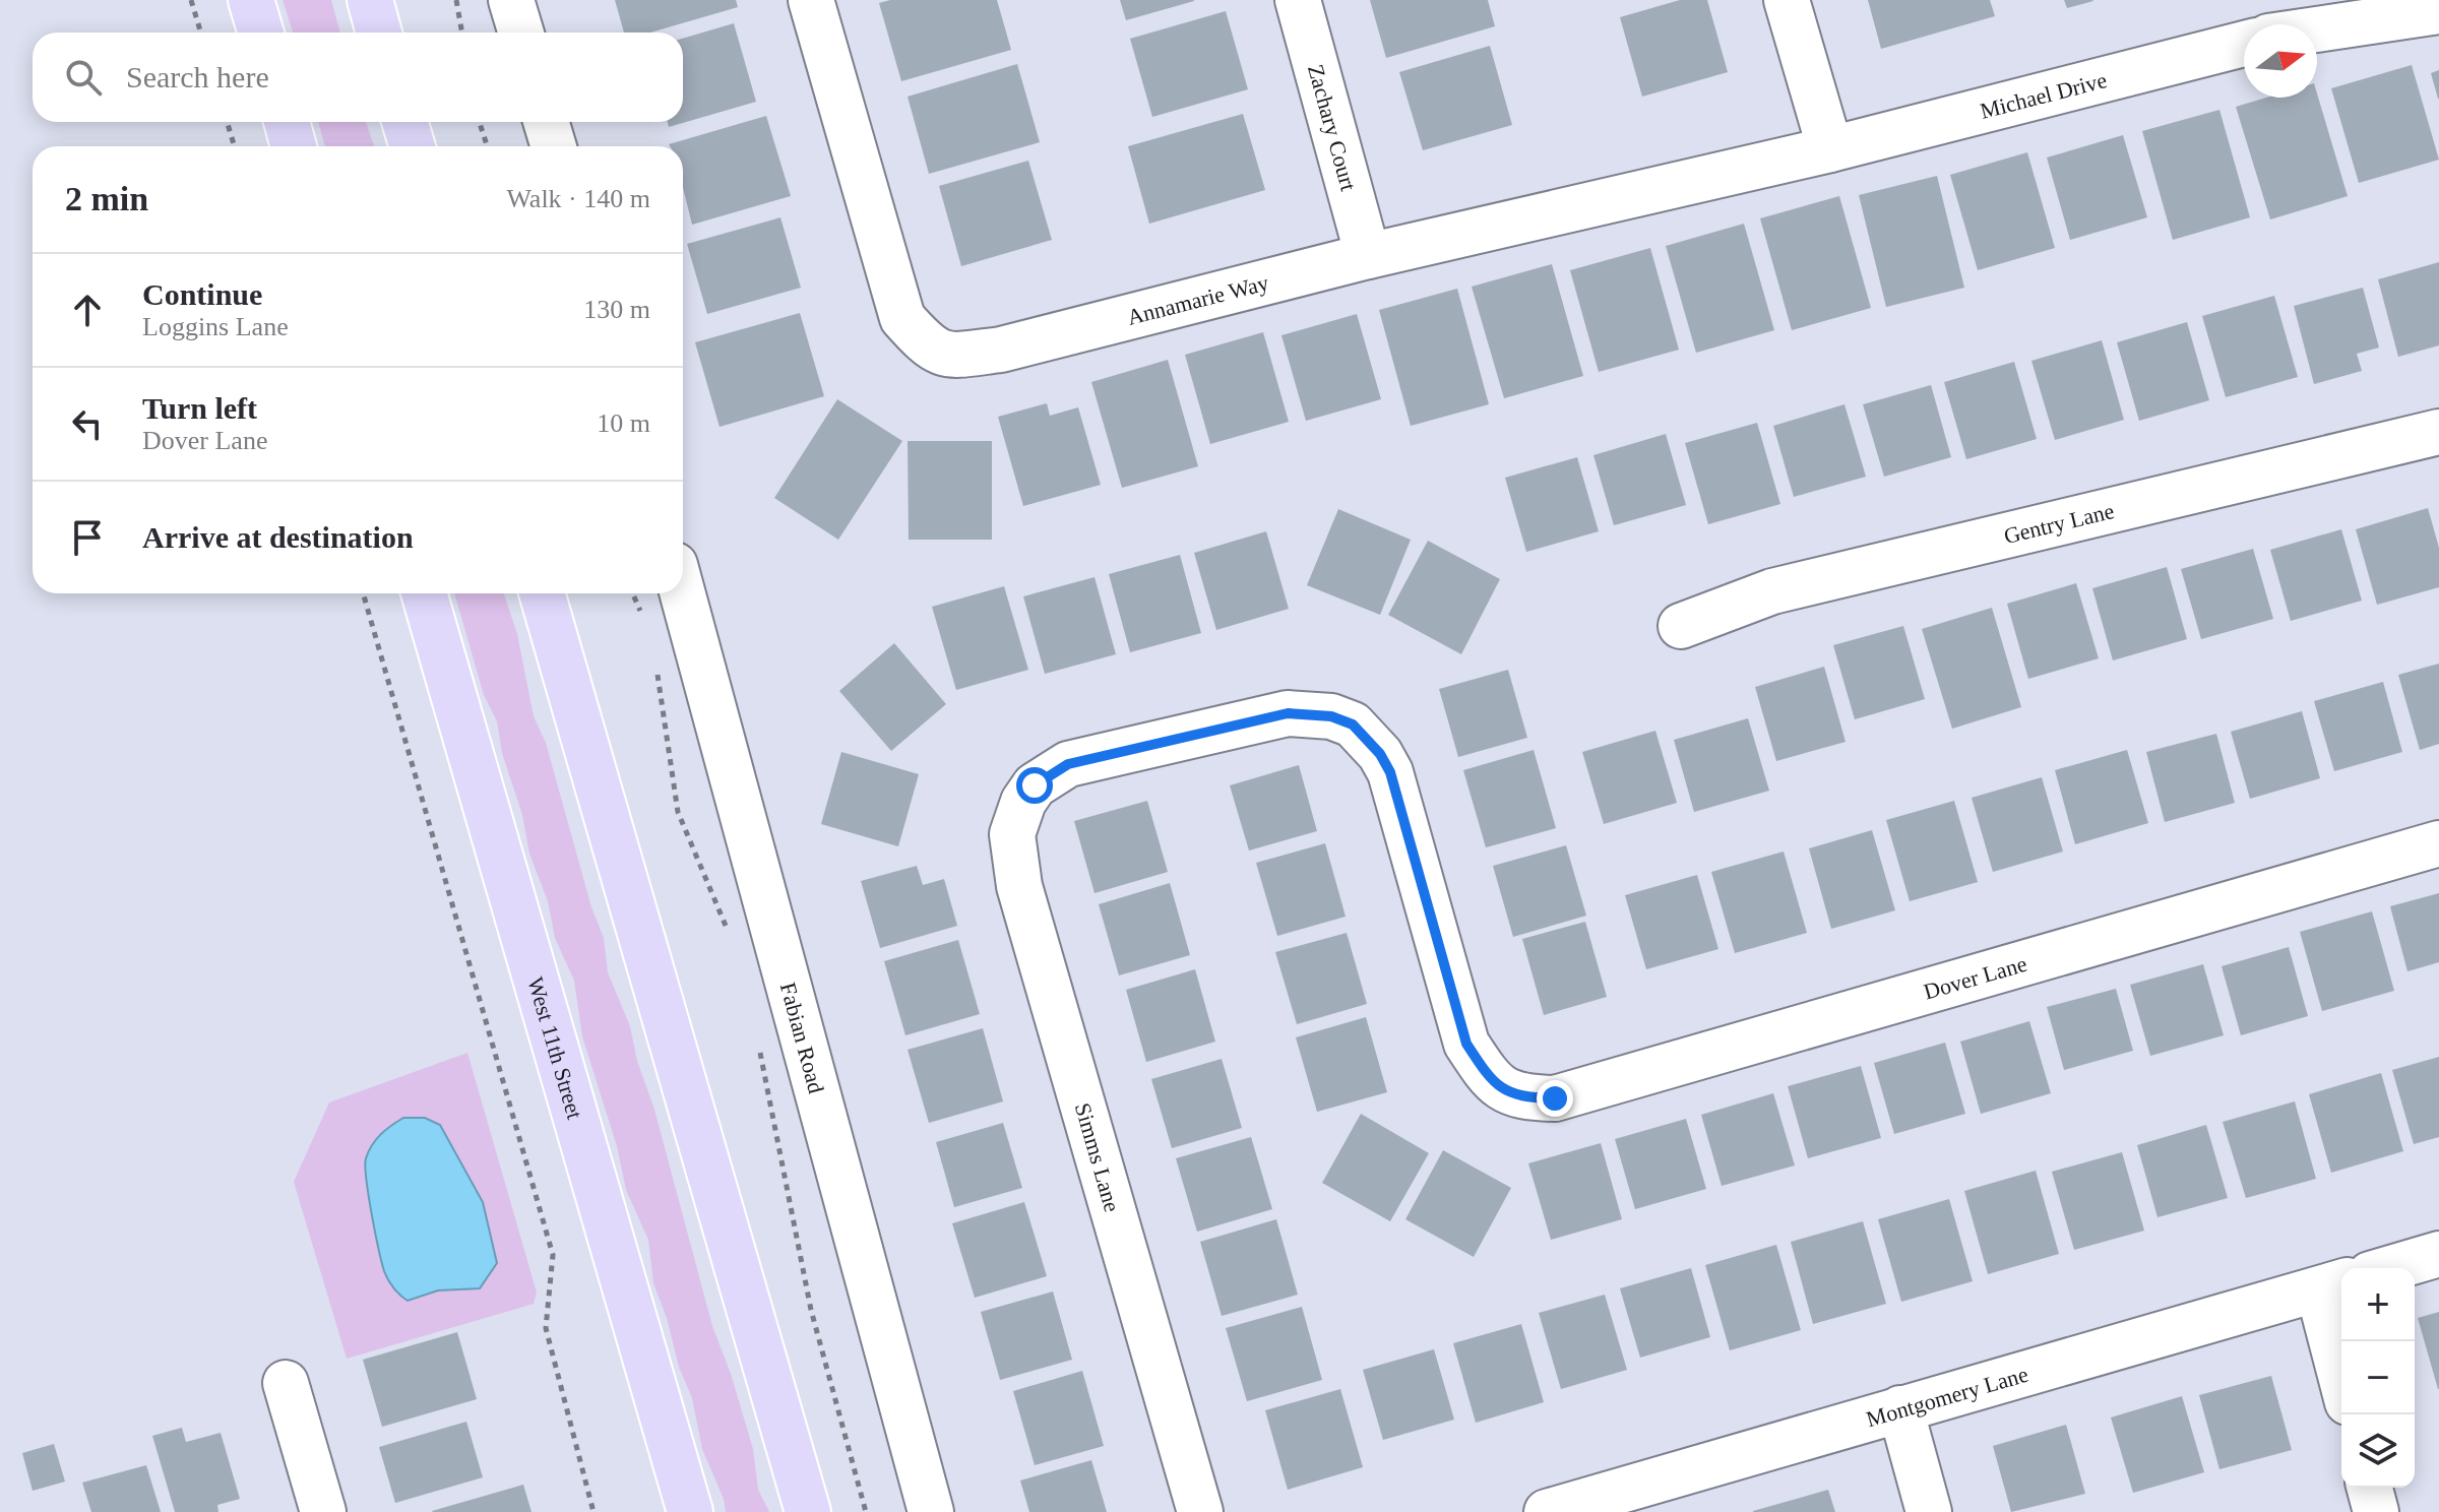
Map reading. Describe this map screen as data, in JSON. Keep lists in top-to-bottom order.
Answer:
{
  "streets": {
    "main road": ["West 11th Street"],
    "street": [
      "Michael Drive",
      "Zachary Court",
      "Annamarie Way",
      "Gentry Lane",
      "Dover Lane",
      "Fabian Road",
      "Simms Lane",
      "Montgomery Lane"
    ]
  },
  "crossings": [
    ["Michael Drive", "Annamarie Way"],
    ["Zachary Court", "Annamarie Way"],
    ["Dover Lane", "Simms Lane"]
  ],
  "north": "right",
  "page": {
    "search": "Search here",
    "heading": ["2 min", "Walk · 140 m"],
    "list": [
      ["Continue", "Loggins Lane", "130 m"],
      ["Turn left", "Dover Lane", "10 m"],
      "Arrive at destination"
    ],
    "map_buttons": ["+", "−"]
  }
}
